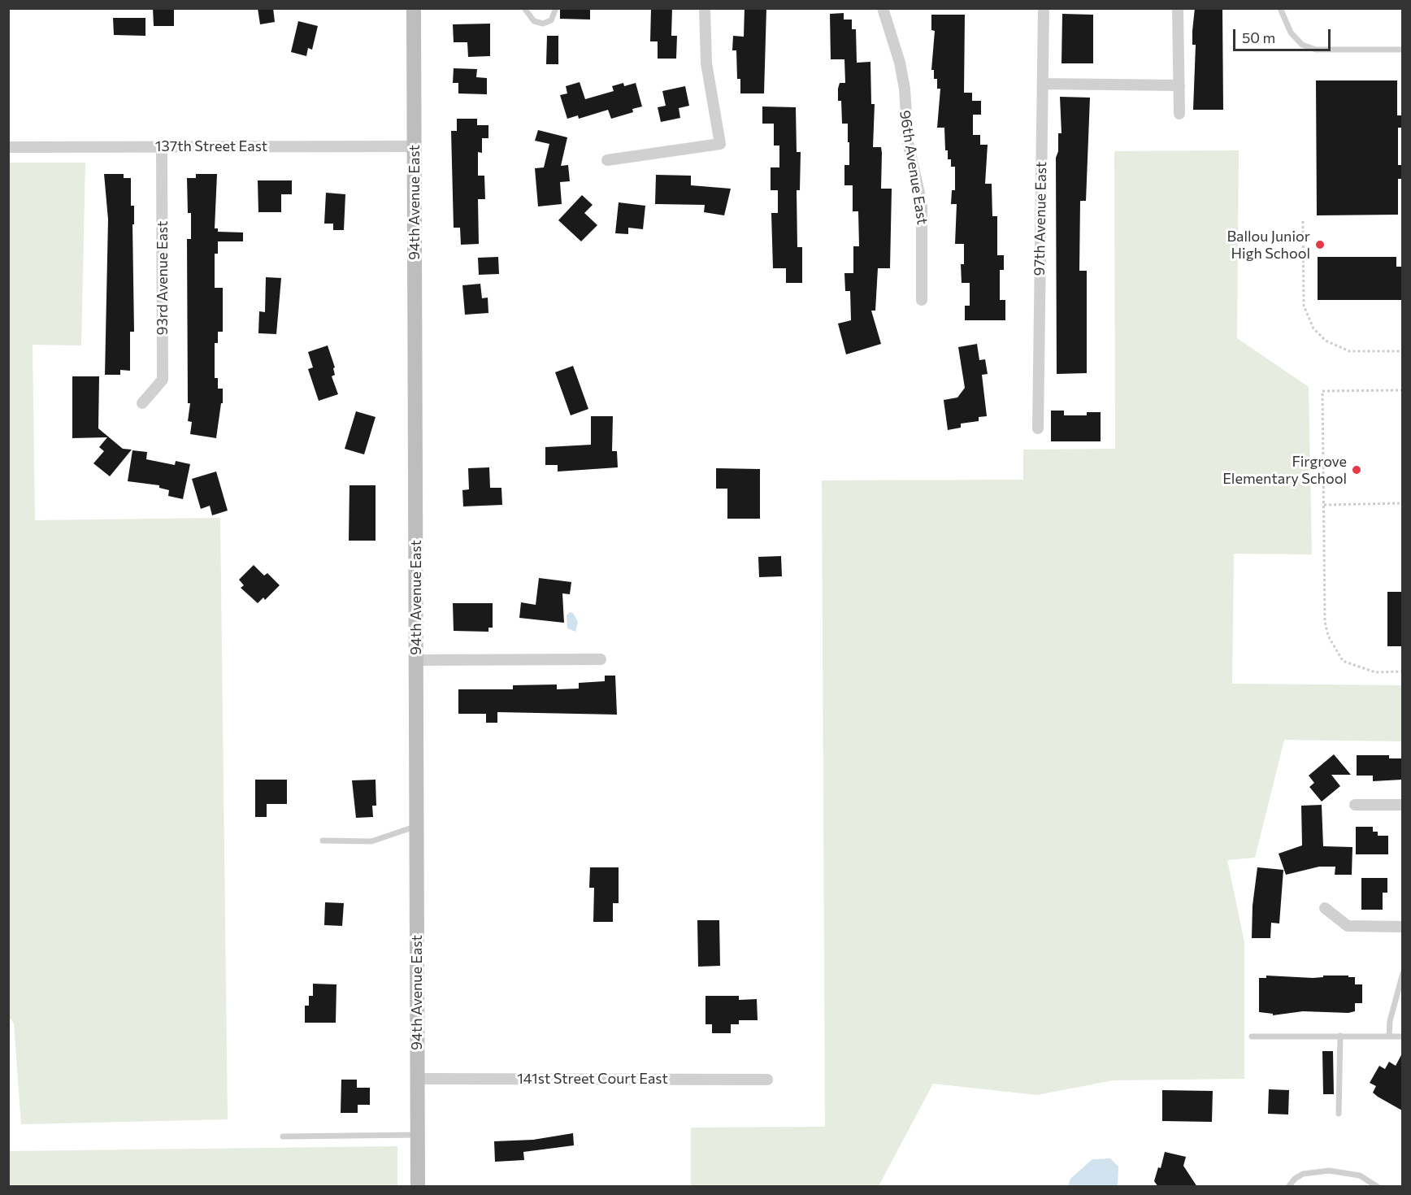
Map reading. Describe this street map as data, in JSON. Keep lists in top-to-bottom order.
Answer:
{
  "streets": {
    "main road": ["94th Avenue East"],
    "street": [
      "137th Street East",
      "96th Avenue East",
      "97th Avenue East",
      "93rd Avenue East",
      "141st Street Court East"
    ]
  },
  "crossings": [
    ["137th Street East", "94th Avenue East"],
    ["137th Street East", "93rd Avenue East"],
    ["94th Avenue East", "141st Street Court East"]
  ],
  "places": ["Ballou Junior High School", "Firgrove Elementary School"],
  "scale_bar": "50 m"
}
